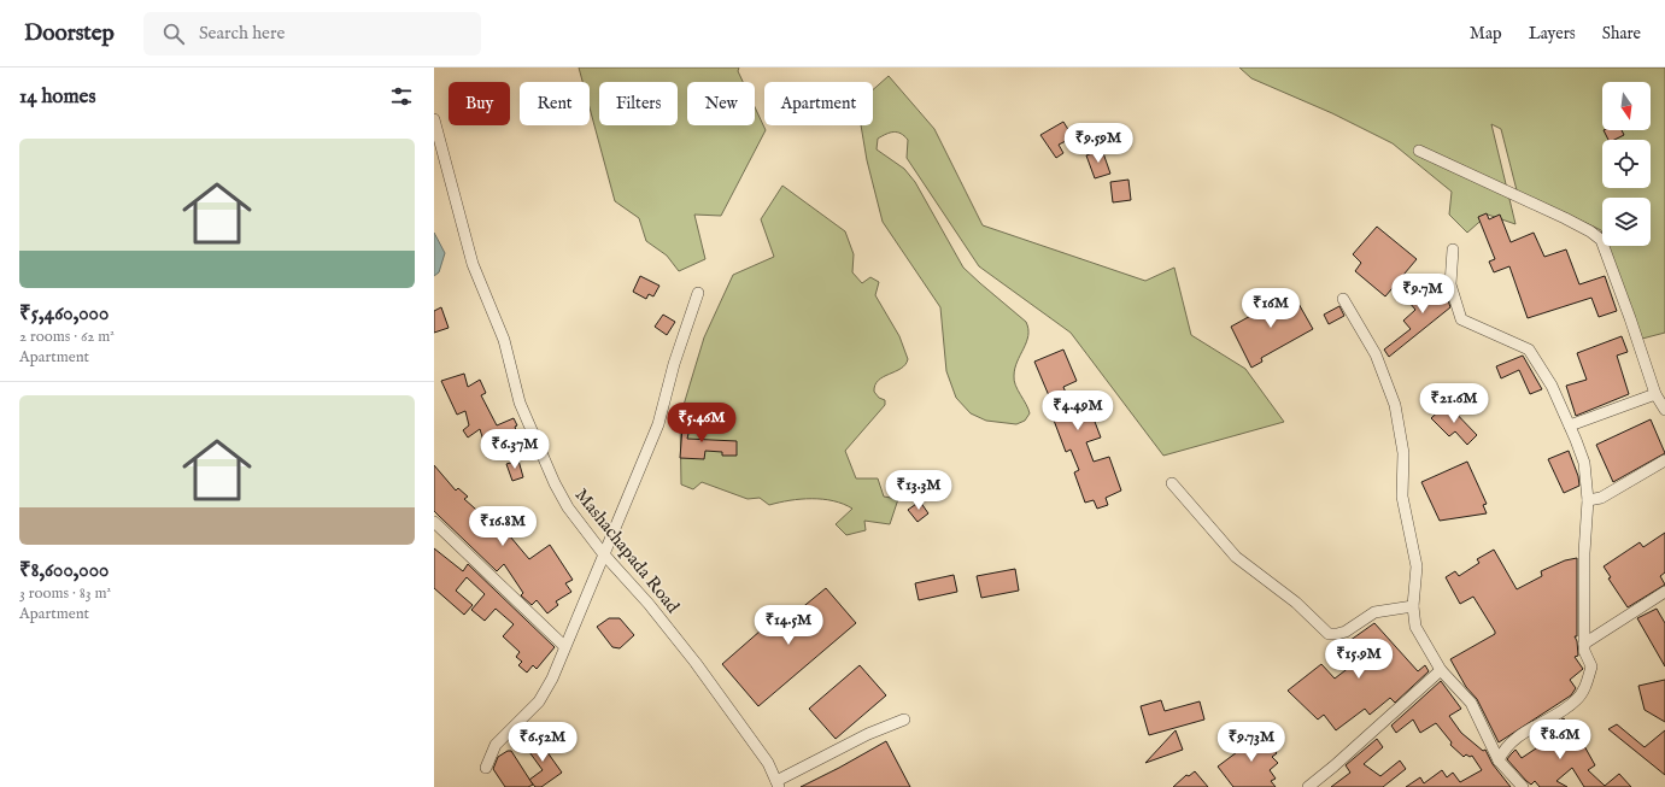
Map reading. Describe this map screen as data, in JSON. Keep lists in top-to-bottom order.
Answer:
{
  "streets": {
    "street": ["Mashachapada Road"]
  },
  "north": "bottom",
  "page": {
    "header": "Doorstep",
    "search": "Search here",
    "nav": ["Map", "Layers", "Share"],
    "heading": "14 homes",
    "chip": [
      "Buy",
      "Rent",
      "Filters",
      "New",
      "Apartment"
    ],
    "price": [
      "₹9.59M",
      "₹9.7M",
      "₹16M",
      "₹21.6M",
      "₹4.49M",
      "₹5.46M",
      "₹6.37M",
      "₹13.3M",
      "₹16.8M",
      "₹14.5M",
      "₹15.9M",
      "₹8.6M",
      "₹6.52M",
      "₹9.73M"
    ],
    "list": [
      {
        "name": "₹5,460,000",
        "note": "2 rooms · 62 m² · Apartment"
      },
      {
        "name": "₹8,600,000",
        "note": "3 rooms · 83 m² · Apartment"
      }
    ]
  }
}
